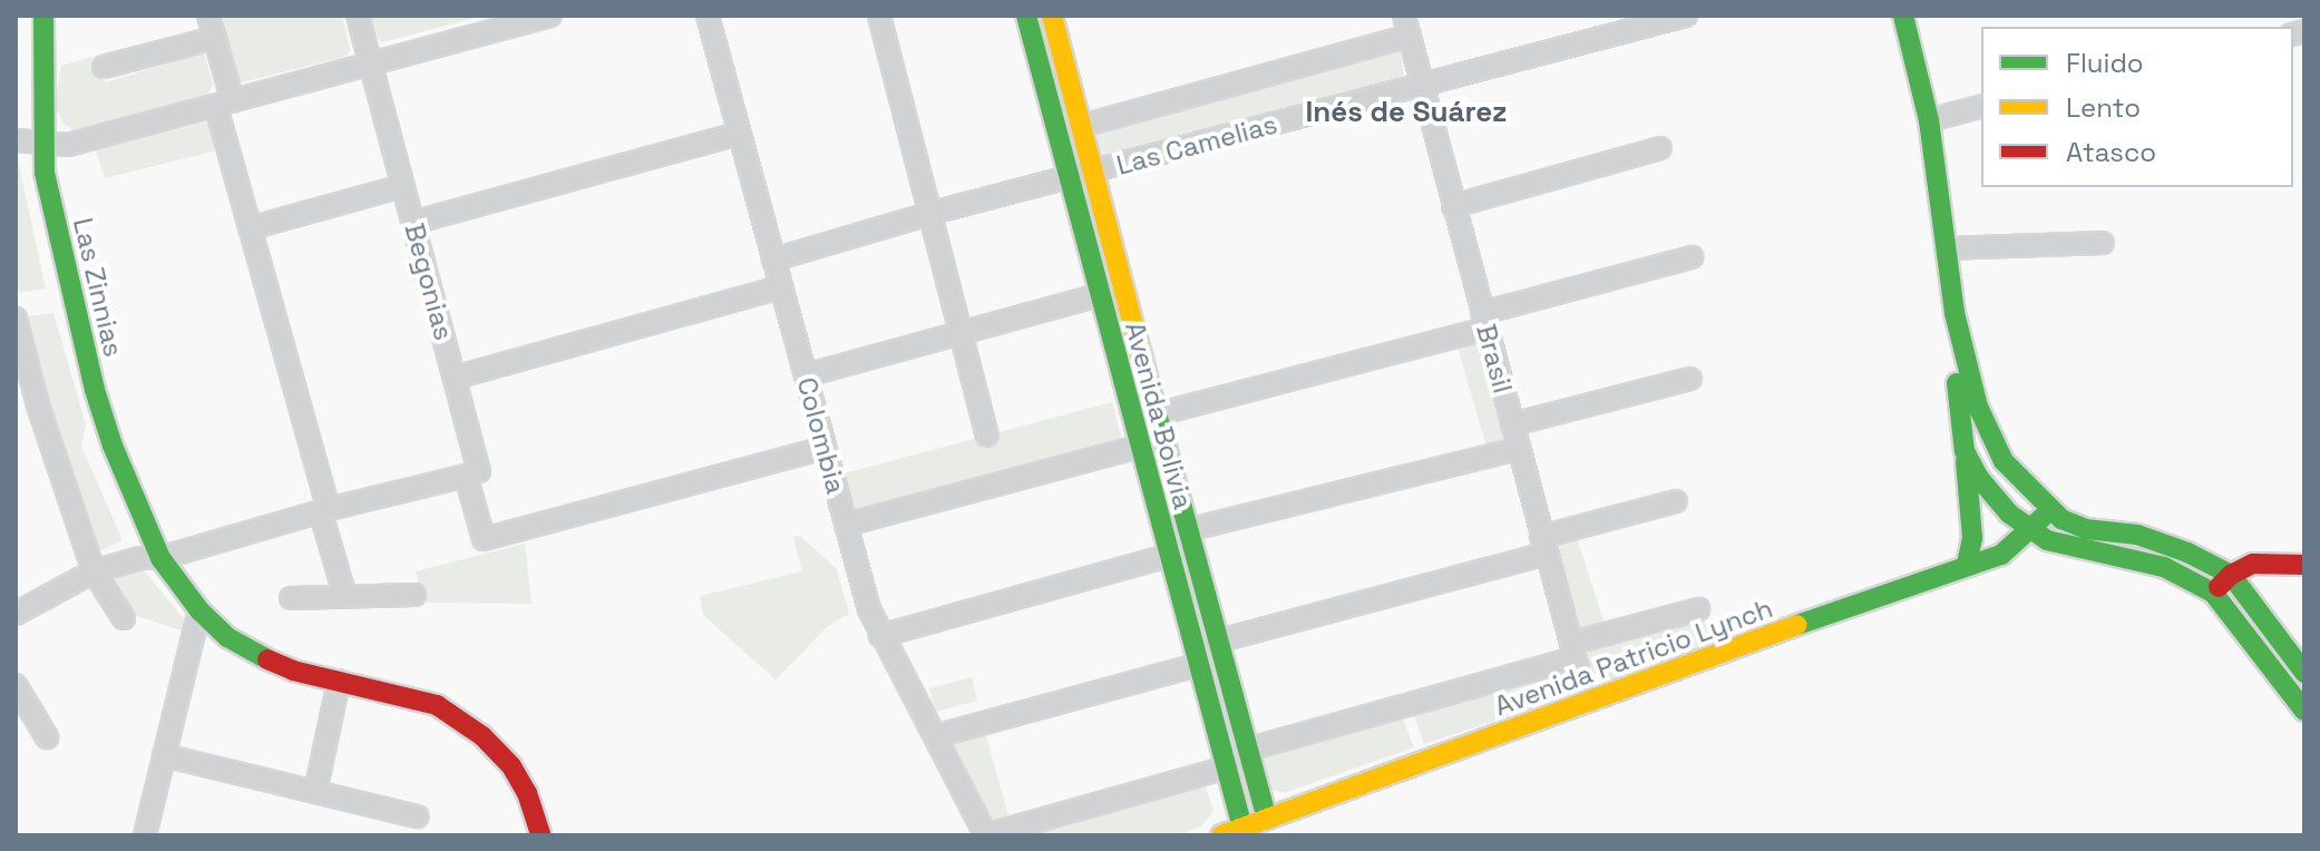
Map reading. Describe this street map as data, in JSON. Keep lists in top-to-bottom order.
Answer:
{
  "streets": {
    "street": [
      "Las Camelias",
      "Begonias",
      "Las Zinnias",
      "Brasil",
      "Avenida Bolivia",
      "Colombia",
      "Avenida Patricio Lynch"
    ]
  },
  "crossings": [
    ["Las Camelias", "Brasil"],
    ["Las Camelias", "Avenida Bolivia"],
    ["Las Camelias", "Colombia"],
    ["Begonias", "Colombia"],
    ["Brasil", "Avenida Patricio Lynch"],
    ["Avenida Bolivia", "Avenida Patricio Lynch"]
  ],
  "districts": ["Inés de Suárez"],
  "legend": ["Fluido", "Lento", "Atasco"]
}
